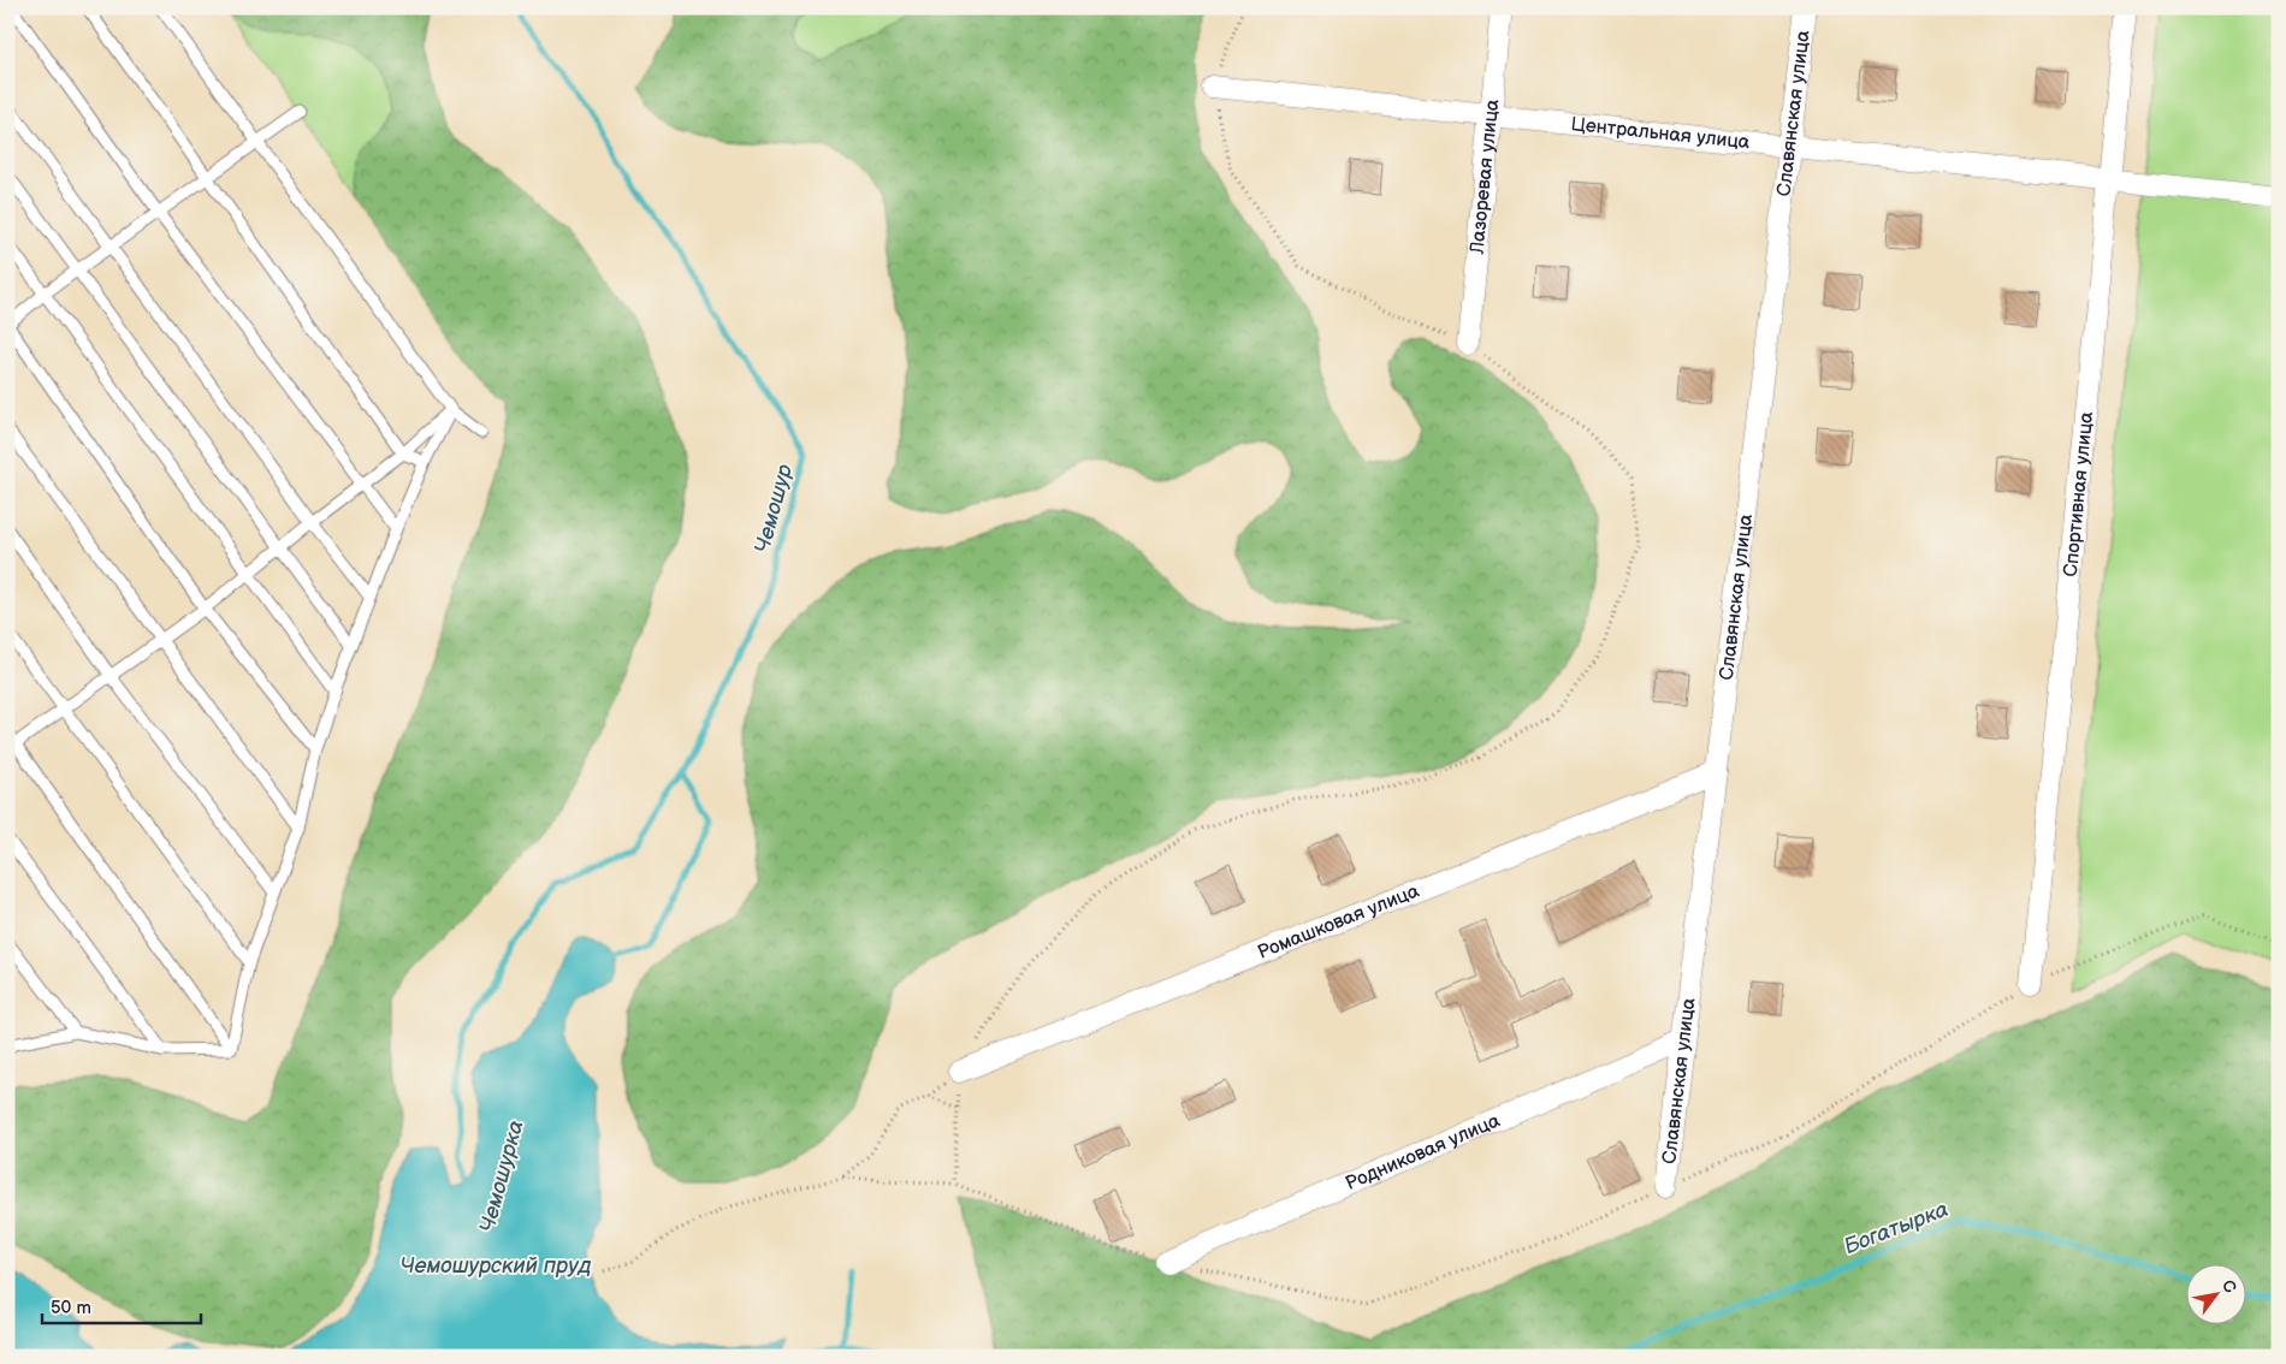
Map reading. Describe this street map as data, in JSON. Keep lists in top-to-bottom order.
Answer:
{
  "streets": {
    "street": [
      "Славянская улица",
      "Центральная улица",
      "Лазоревая улица",
      "Спортивная улица",
      "Ромашковая улица",
      "Родниковая улица"
    ]
  },
  "crossings": [
    ["Славянская улица", "Центральная улица"],
    ["Славянская улица", "Ромашковая улица"],
    ["Славянская улица", "Родниковая улица"],
    ["Центральная улица", "Лазоревая улица"],
    ["Центральная улица", "Спортивная улица"]
  ],
  "water": [
    "Чемошур",
    "Чемошурка",
    "Богатырка",
    "Чемошурский пруд"
  ],
  "scale_bar": "50 m",
  "north": "top right"
}
